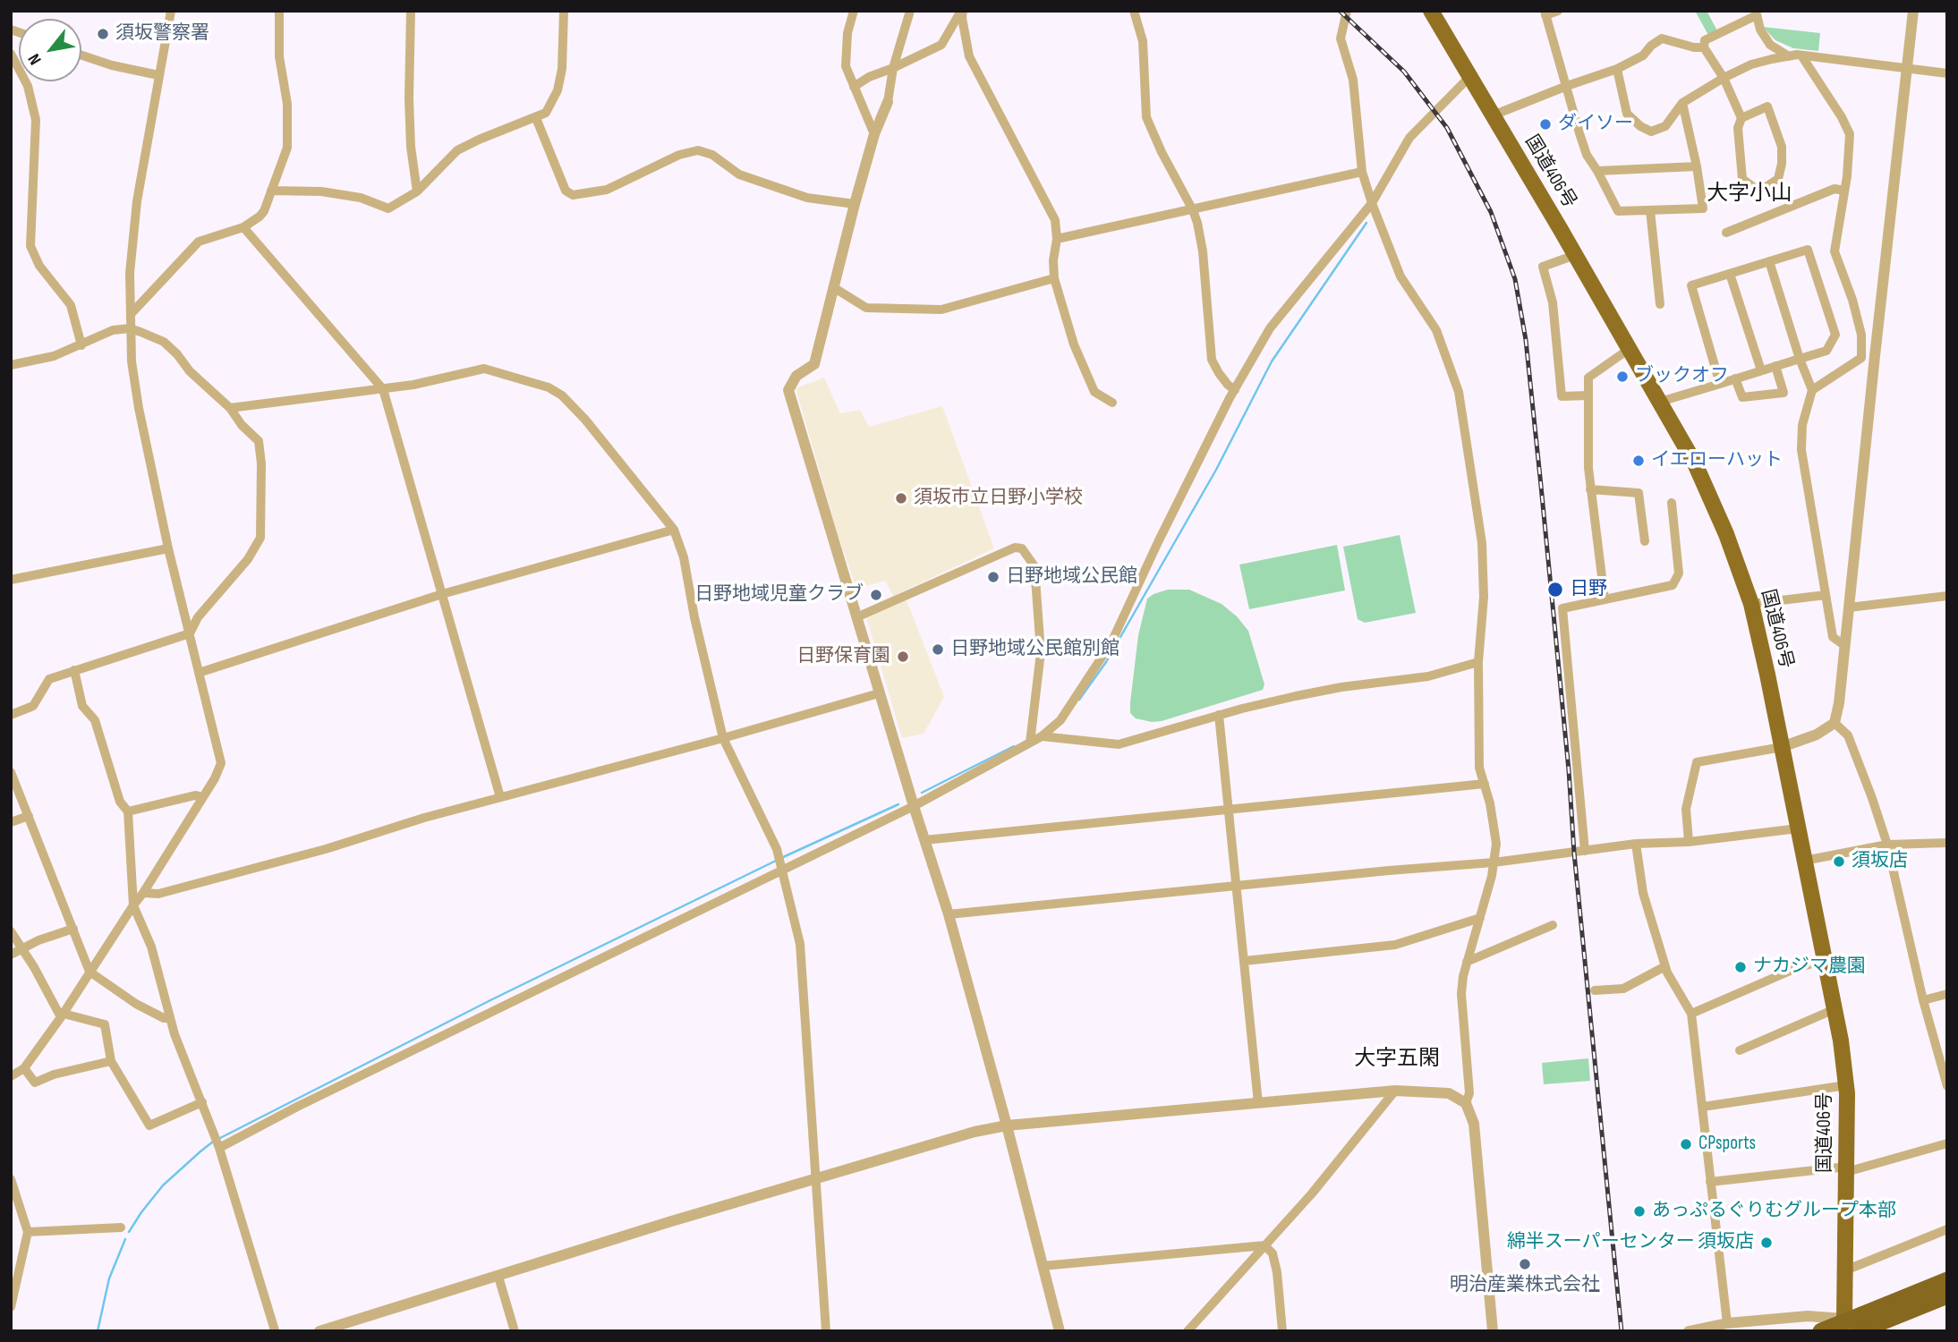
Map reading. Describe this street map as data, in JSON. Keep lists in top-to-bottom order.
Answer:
{
  "streets": {
    "highway": ["国道406号"]
  },
  "districts": ["大字小山", "大字五閑"],
  "places": [
    "須坂警察署",
    "ダイソー",
    "ブックオフ",
    "イエローハット",
    "須坂市立日野小学校",
    "日野地域公民館",
    "日野",
    "日野地域児童クラブ",
    "日野地域公民館別館",
    "日野保育園",
    "須坂店",
    "ナカジマ農園",
    "CPsports",
    "あっぷるぐりむグループ本部",
    "綿半スーパーセンター 須坂店",
    "明治産業株式会社"
  ],
  "north": "bottom left"
}
